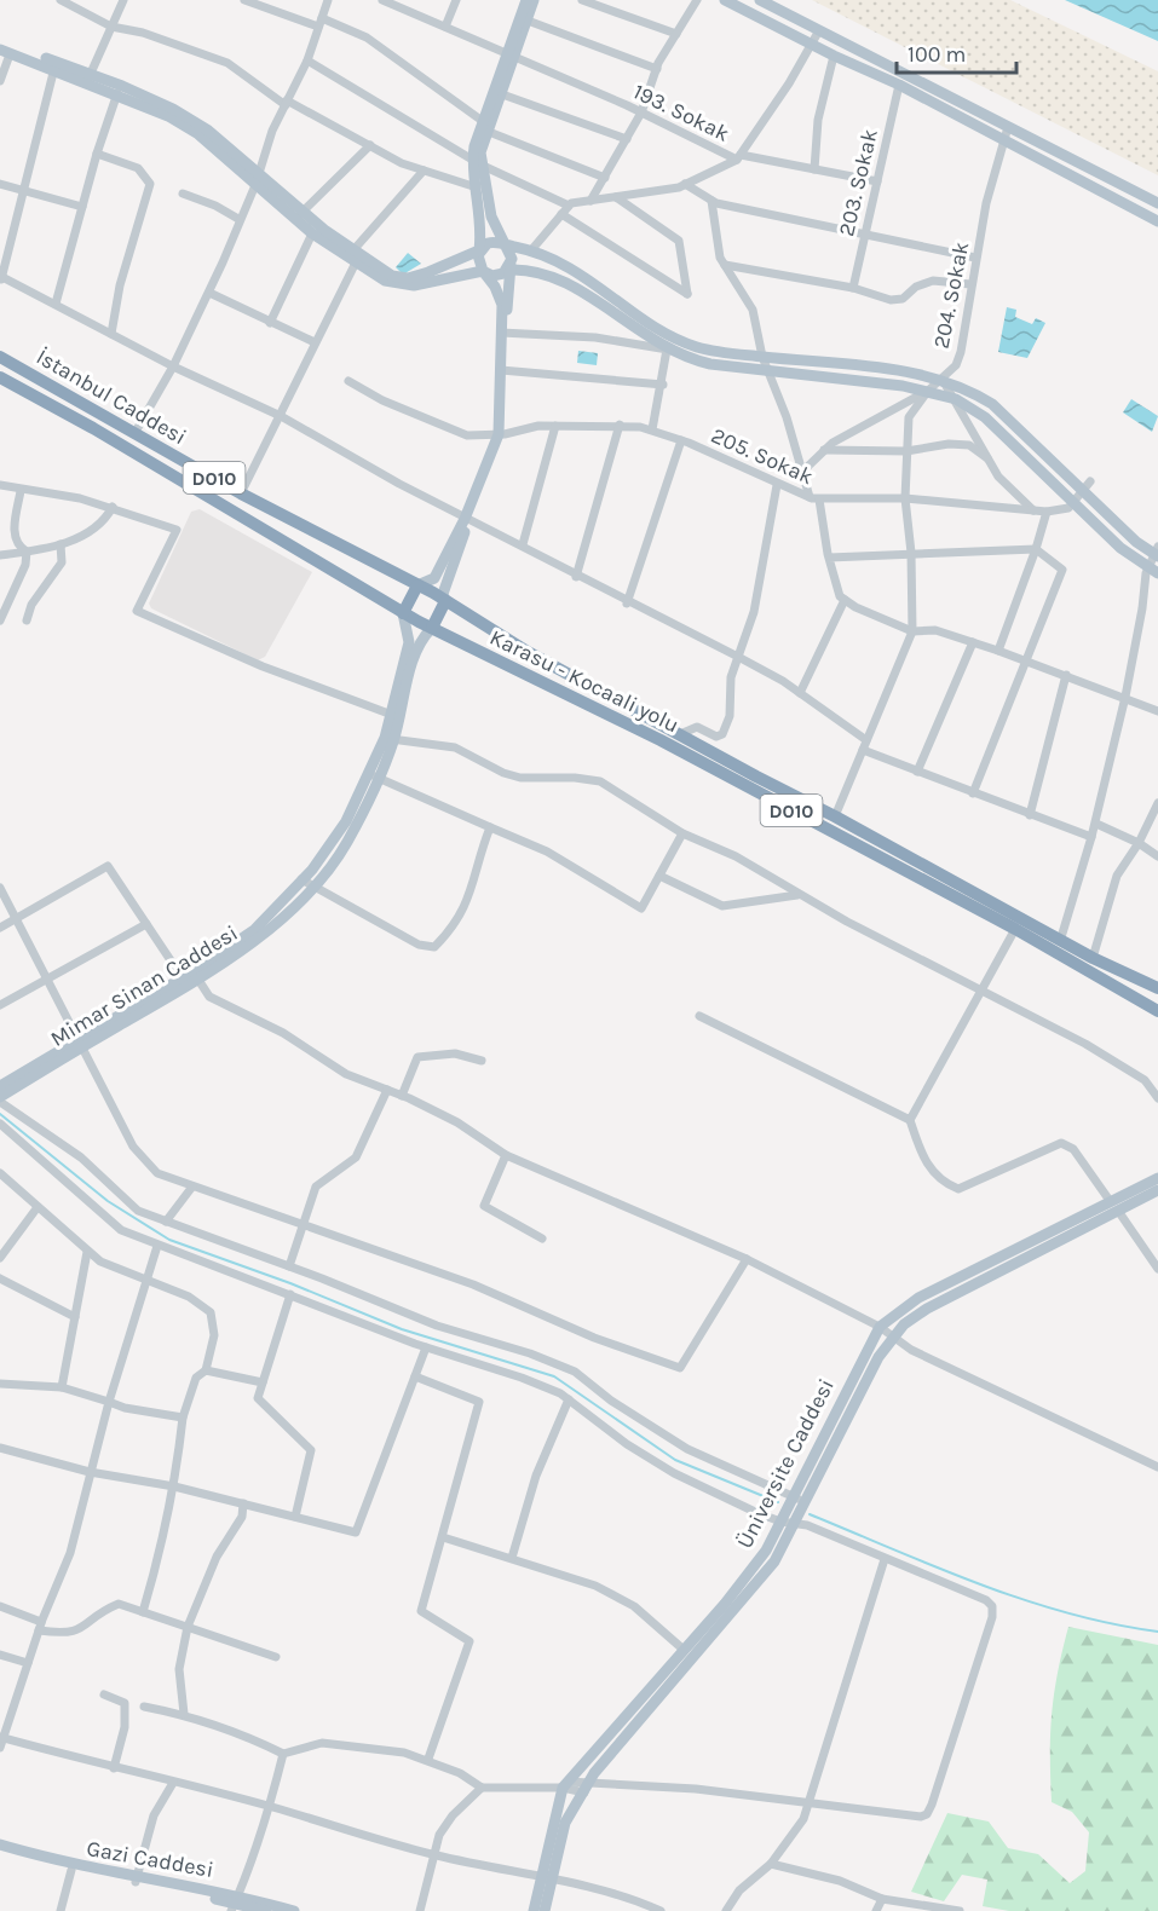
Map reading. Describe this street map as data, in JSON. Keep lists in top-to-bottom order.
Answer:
{
  "streets": {
    "highway": ["İstanbul Caddesi", "D010", "Karasu - Kocaali yolu"],
    "main road": ["Mimar Sinan Caddesi", "Üniversite Caddesi", "Gazi Caddesi"],
    "street": [
      "193. Sokak",
      "203. Sokak",
      "204. Sokak",
      "205. Sokak"
    ]
  },
  "crossings": [
    ["204. Sokak", "205. Sokak"],
    ["İstanbul Caddesi", "Karasu - Kocaali yolu"],
    ["Karasu - Kocaali yolu", "Mimar Sinan Caddesi"]
  ],
  "scale_bar": "100 m"
}
